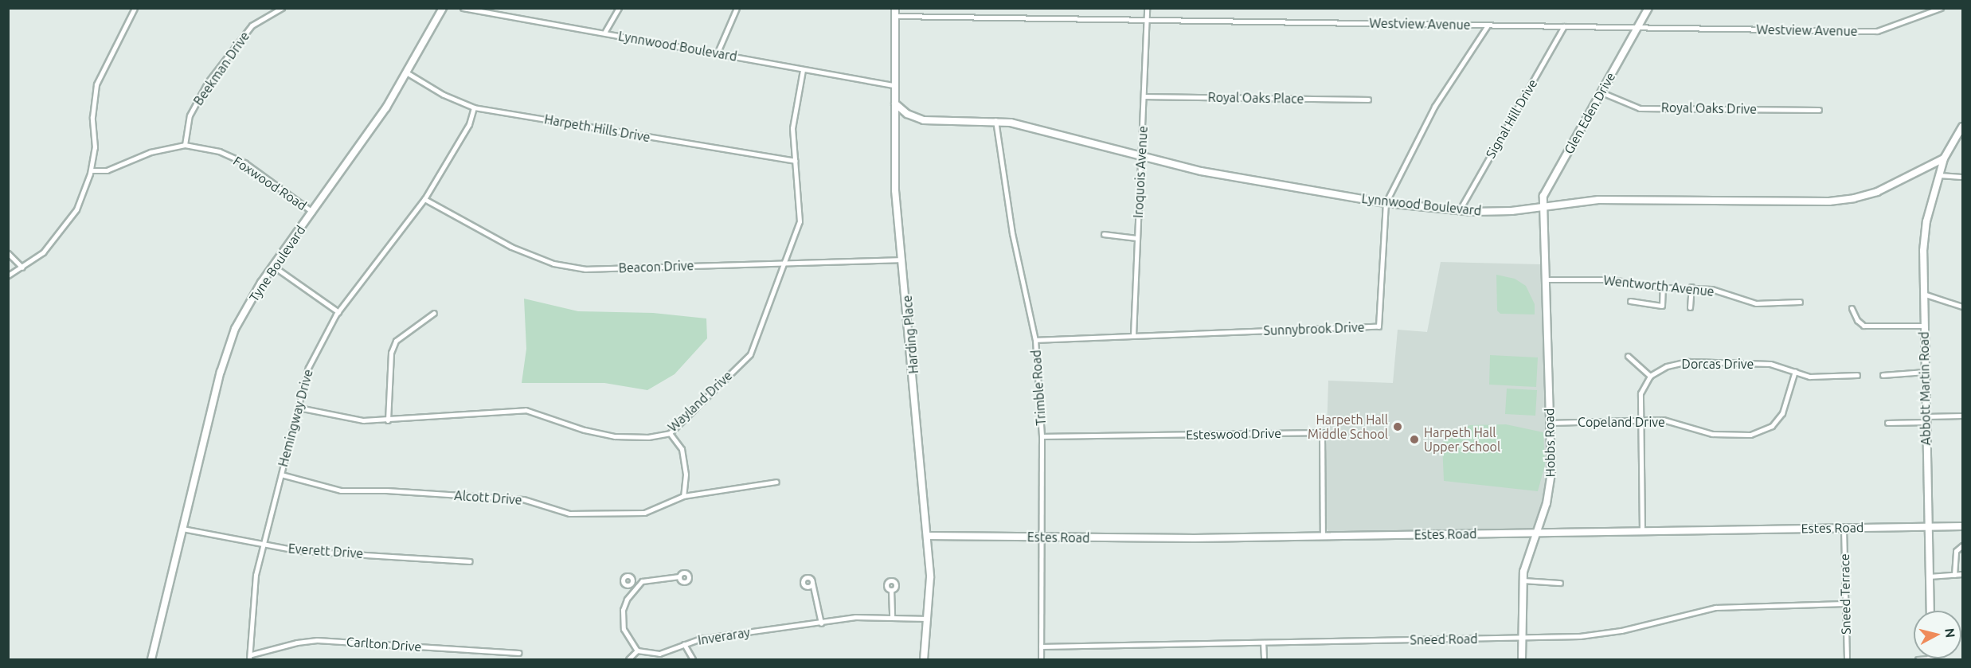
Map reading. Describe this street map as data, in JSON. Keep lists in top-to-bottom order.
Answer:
{
  "streets": {
    "street": [
      "Westview Avenue",
      "Lynnwood Boulevard",
      "Beekman Drive",
      "Royal Oaks Place",
      "Royal Oaks Drive",
      "Glen Eden Drive",
      "Signal Hill Drive",
      "Harpeth Hills Drive",
      "Iroquois Avenue",
      "Foxwood Road",
      "Tyne Boulevard",
      "Beacon Drive",
      "Wentworth Avenue",
      "Sunnybrook Drive",
      "Harding Place",
      "Dorcas Drive",
      "Trimble Road",
      "Abbott Martin Road",
      "Wayland Drive",
      "Hemingway Drive",
      "Copeland Drive",
      "Esteswood Drive",
      "Hobbs Road",
      "Alcott Drive",
      "Estes Road",
      "Everett Drive",
      "Sneed Terrace",
      "Inveraray",
      "Sneed Road",
      "Carlton Drive"
    ]
  },
  "crossings": [
    ["Westview Avenue", "Glen Eden Drive"],
    ["Westview Avenue", "Signal Hill Drive"],
    ["Westview Avenue", "Iroquois Avenue"],
    ["Westview Avenue", "Sunnybrook Drive"],
    ["Westview Avenue", "Harding Place"],
    ["Lynnwood Boulevard", "Glen Eden Drive"],
    ["Lynnwood Boulevard", "Signal Hill Drive"],
    ["Lynnwood Boulevard", "Iroquois Avenue"],
    ["Lynnwood Boulevard", "Sunnybrook Drive"],
    ["Lynnwood Boulevard", "Harding Place"],
    ["Lynnwood Boulevard", "Trimble Road"],
    ["Lynnwood Boulevard", "Abbott Martin Road"],
    ["Lynnwood Boulevard", "Wayland Drive"],
    ["Beekman Drive", "Foxwood Road"],
    ["Royal Oaks Place", "Iroquois Avenue"],
    ["Royal Oaks Drive", "Glen Eden Drive"],
    ["Glen Eden Drive", "Hobbs Road"],
    ["Harpeth Hills Drive", "Tyne Boulevard"],
    ["Harpeth Hills Drive", "Wayland Drive"],
    ["Harpeth Hills Drive", "Hemingway Drive"],
    ["Iroquois Avenue", "Sunnybrook Drive"],
    ["Foxwood Road", "Tyne Boulevard"],
    ["Tyne Boulevard", "Everett Drive"],
    ["Beacon Drive", "Harding Place"],
    ["Beacon Drive", "Wayland Drive"],
    ["Beacon Drive", "Hemingway Drive"],
    ["Wentworth Avenue", "Hobbs Road"],
    ["Sunnybrook Drive", "Trimble Road"],
    ["Harding Place", "Estes Road"],
    ["Harding Place", "Inveraray"],
    ["Dorcas Drive", "Copeland Drive"],
    ["Trimble Road", "Esteswood Drive"],
    ["Trimble Road", "Estes Road"],
    ["Trimble Road", "Sneed Road"],
    ["Abbott Martin Road", "Estes Road"],
    ["Wayland Drive", "Hemingway Drive"],
    ["Hemingway Drive", "Alcott Drive"],
    ["Hemingway Drive", "Everett Drive"],
    ["Hemingway Drive", "Carlton Drive"],
    ["Copeland Drive", "Hobbs Road"],
    ["Esteswood Drive", "Estes Road"],
    ["Hobbs Road", "Estes Road"],
    ["Hobbs Road", "Sneed Road"],
    ["Estes Road", "Sneed Terrace"],
    ["Sneed Terrace", "Sneed Road"]
  ],
  "places": ["Harpeth Hall Middle School", "Harpeth Hall Upper School"],
  "north": "right"
}
